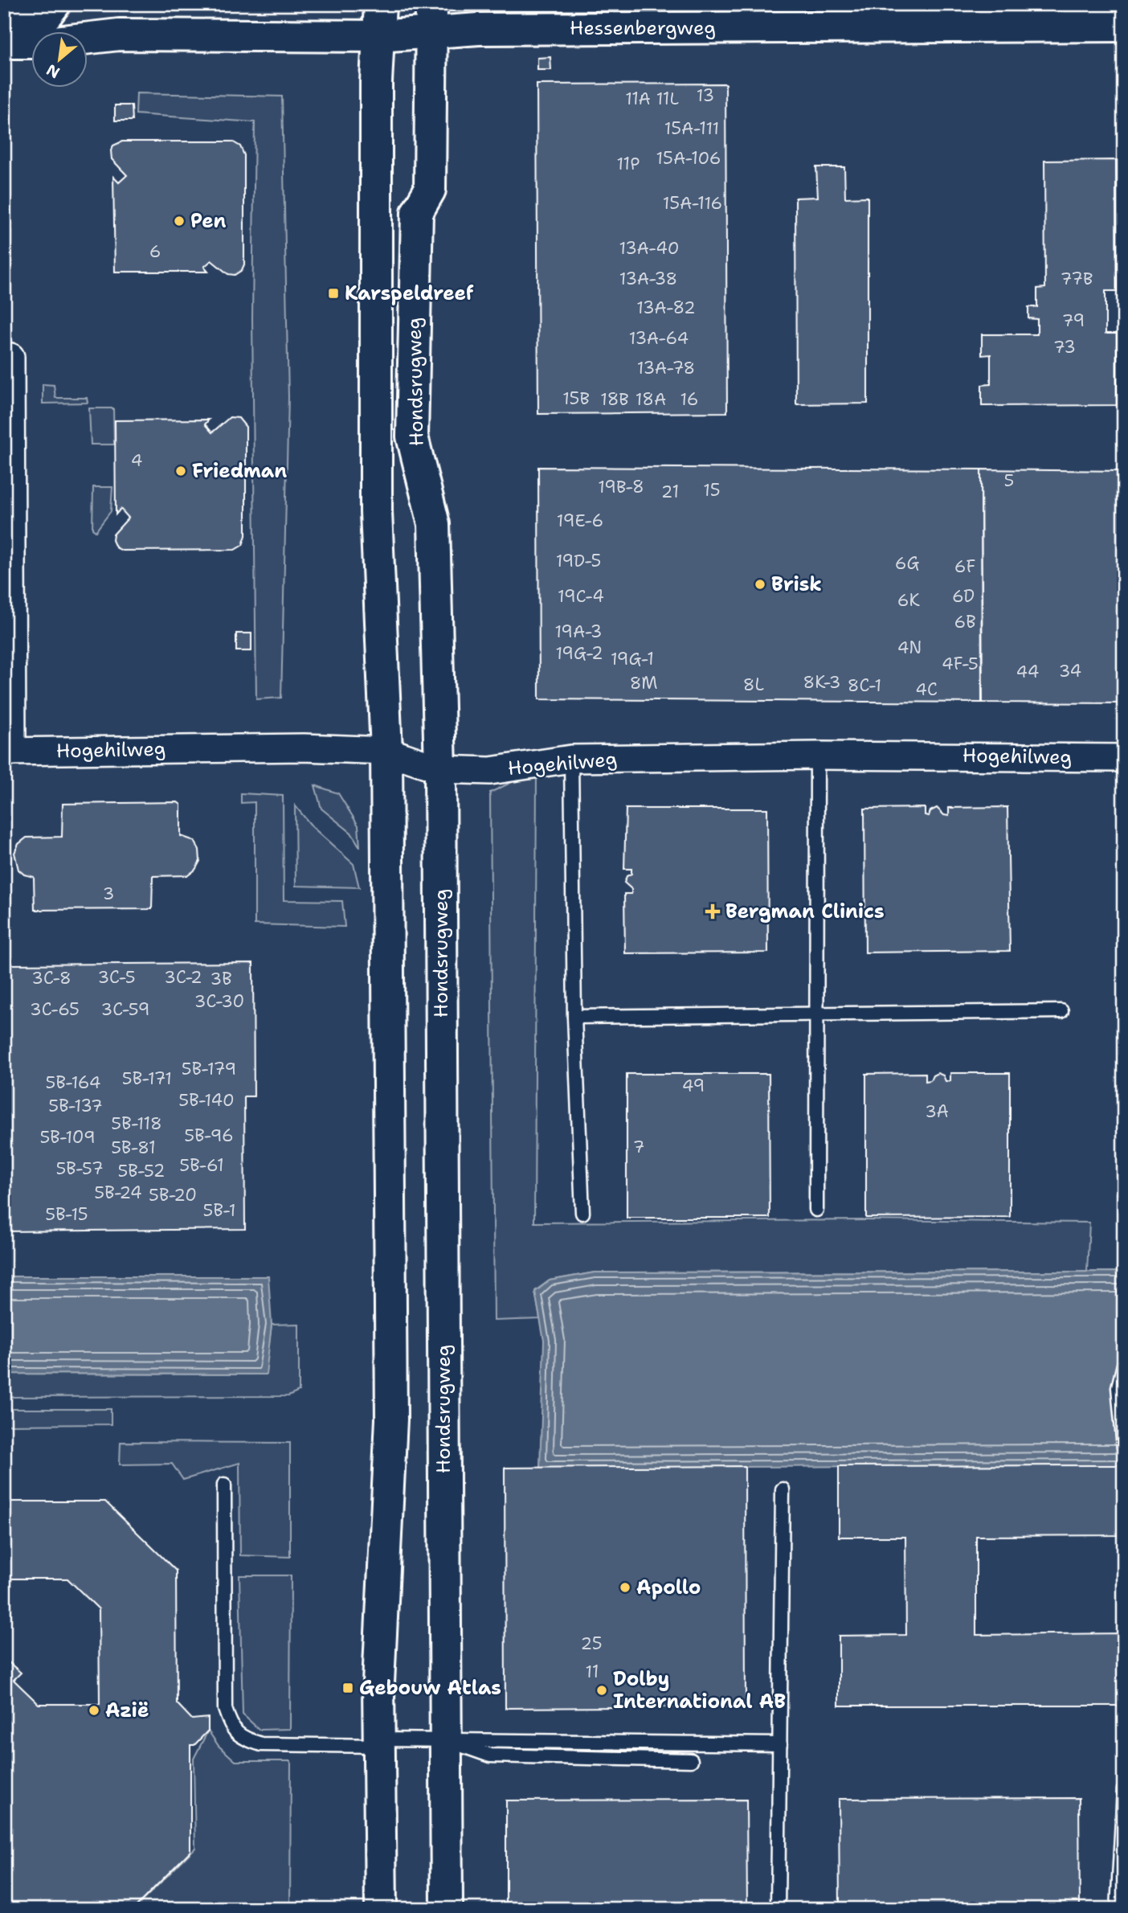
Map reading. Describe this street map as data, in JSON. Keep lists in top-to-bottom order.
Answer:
{
  "streets": {
    "street": ["Hessenbergweg", "Hondsrugweg", "Hogehilweg"]
  },
  "crossings": [
    ["Hessenbergweg", "Hondsrugweg"],
    ["Hondsrugweg", "Hogehilweg"]
  ],
  "places": {
    "other": [
      "Pen",
      "Friedman",
      "Brisk",
      "Apollo",
      "Dolby International AB",
      "Azië"
    ],
    "transit": ["Karspeldreef", "Gebouw Atlas"],
    "health": ["Bergman Clinics"]
  },
  "house_numbers": [
    "13",
    "11A",
    "11L",
    "15A-111",
    "15A-106",
    "11P",
    "15A-116",
    "13A-40",
    "6",
    "13A-38",
    "77B",
    "13A-82",
    "79",
    "13A-64",
    "73",
    "13A-78",
    "15B",
    "18B",
    "18A",
    "16",
    "4",
    "5",
    "19B-8",
    "15",
    "21",
    "19E-6",
    "19D-5",
    "6G",
    "6F",
    "19C-4",
    "6D",
    "6K",
    "6B",
    "19A-3",
    "4N",
    "19G-2",
    "19G-1",
    "4F-5",
    "34",
    "44",
    "8K-3",
    "8M",
    "8L",
    "8C-1",
    "4C",
    "3",
    "3C-5",
    "3C-2",
    "3C-8",
    "3B",
    "3C-30",
    "3C-65",
    "3C-59",
    "5B-179",
    "5B-171",
    "5B-164",
    "49",
    "5B-140",
    "5B-137",
    "3A",
    "5B-118",
    "5B-96",
    "5B-109",
    "7",
    "5B-81",
    "5B-61",
    "5B-57",
    "5B-52",
    "5B-24",
    "5B-20",
    "5B-1",
    "5B-15",
    "25",
    "11"
  ],
  "north": "bottom left"
}
